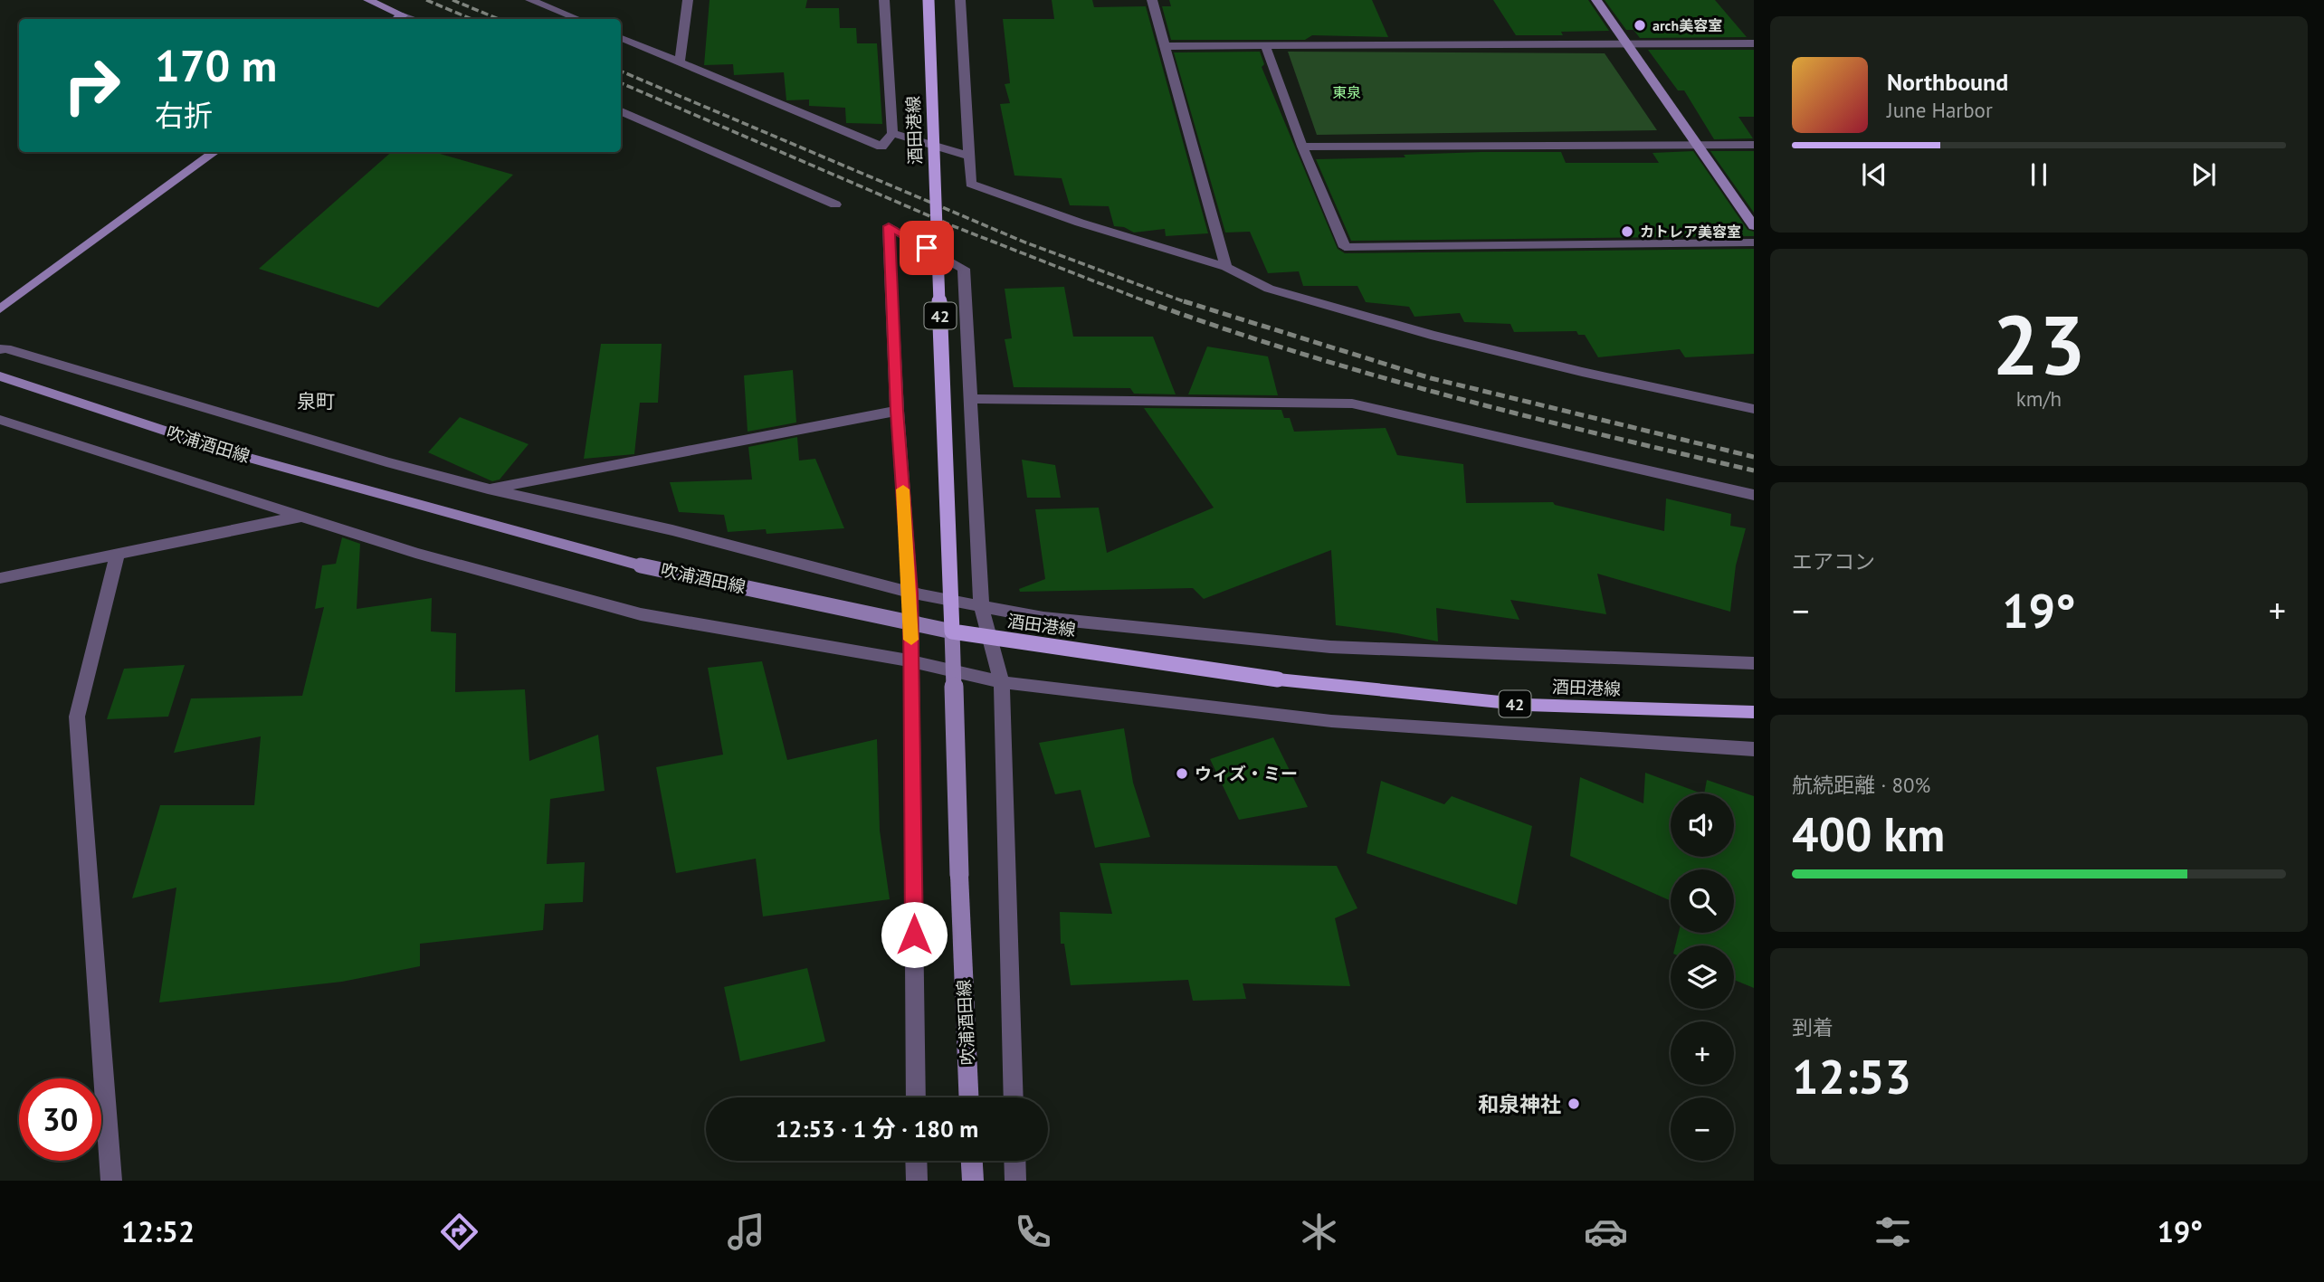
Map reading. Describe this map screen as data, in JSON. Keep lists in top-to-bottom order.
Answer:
{
  "streets": {
    "main road": ["酒田港線", "42", "吹浦酒田線"]
  },
  "crossings": [
    ["酒田港線", "吹浦酒田線"]
  ],
  "districts": ["泉町"],
  "parks": ["東泉"],
  "places": [
    "arch美容室",
    "カトレア美容室",
    "ウィズ・ミー",
    "和泉神社"
  ],
  "page": {
    "turn": ["170 m", "右折"],
    "song": ["Northbound", "June Harbor"],
    "tile": [
      ["23", "km/h"],
      "エアコン",
      ["航続距離 · 80%", "400 km"],
      ["到着", "12:53"]
    ],
    "heat": ["−", "19°", "+"],
    "map_buttons": ["+", "−"],
    "limit": "30",
    "trip": "12:53 · 1 分 · 180 m",
    "tabs": ["12:52", "19°"]
  }
}
